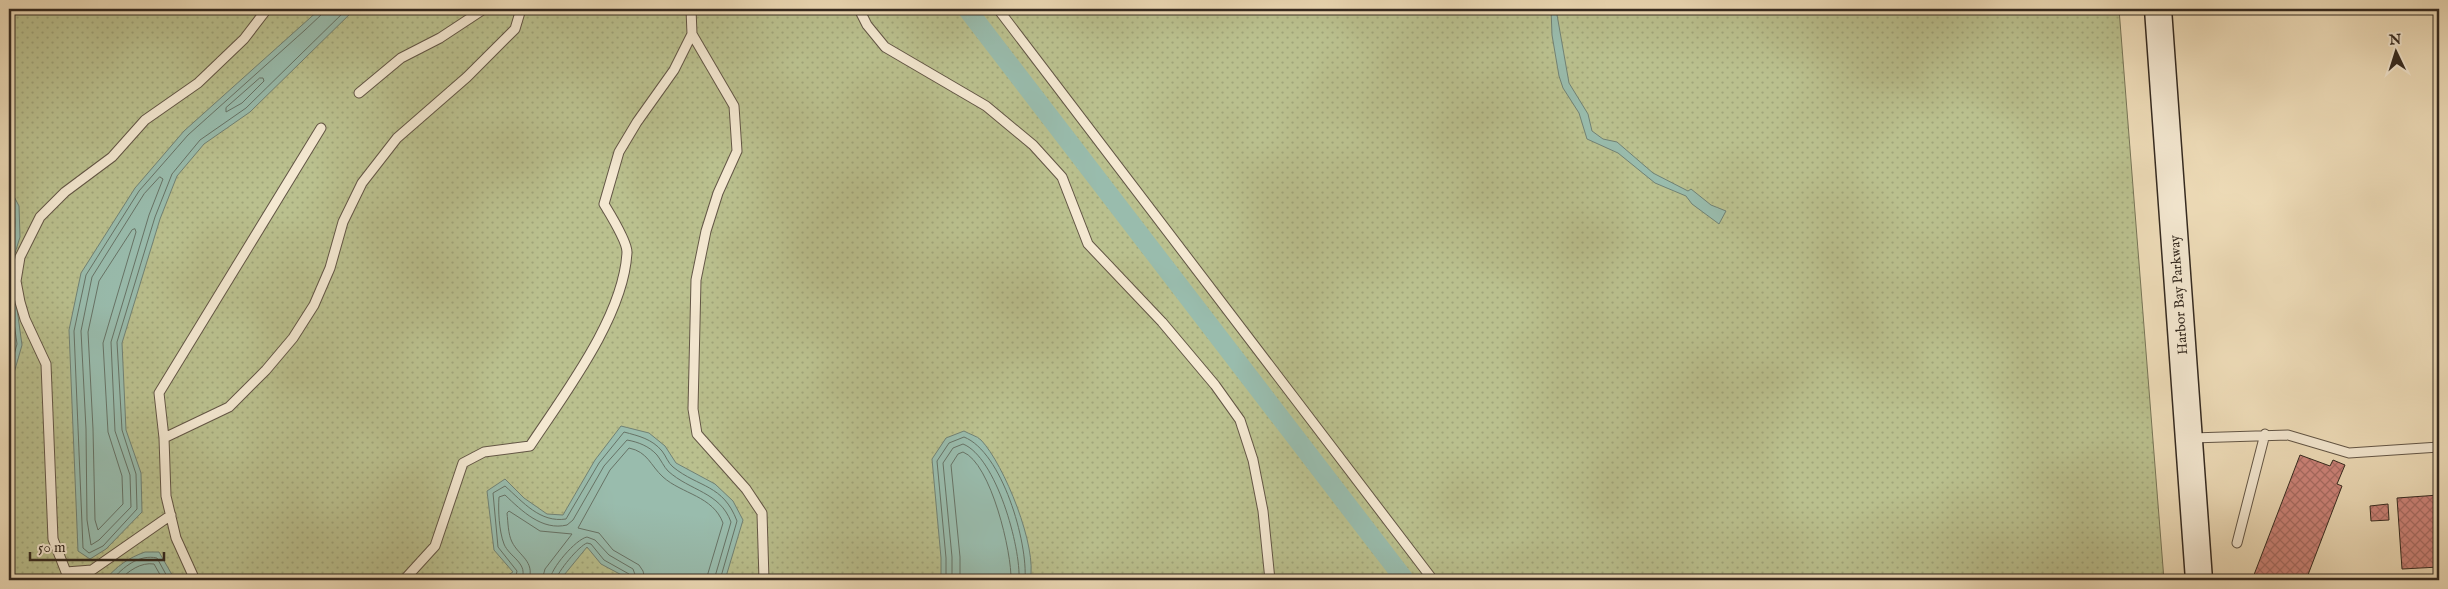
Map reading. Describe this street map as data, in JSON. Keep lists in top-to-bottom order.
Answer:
{
  "streets": {
    "main road": ["Harbor Bay Parkway"]
  },
  "scale_bar": "50 m",
  "north": "top"
}
